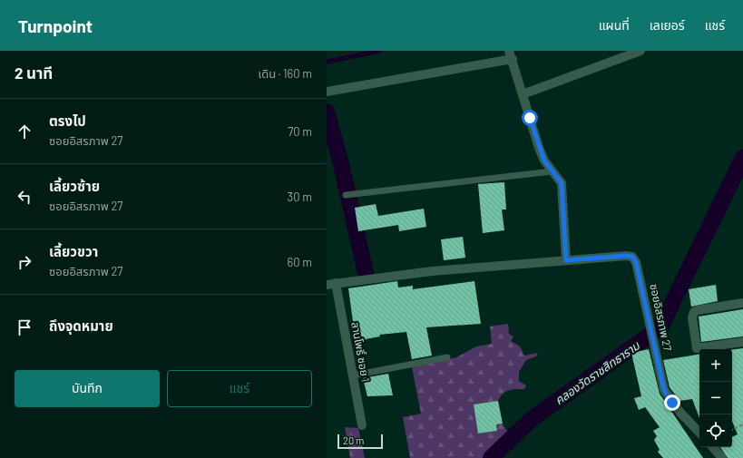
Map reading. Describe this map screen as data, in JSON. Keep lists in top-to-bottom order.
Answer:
{
  "streets": {
    "street": ["ซอยอิสรภาพ 27", "ลานโพธิ์ ซอย 1"]
  },
  "crossings": [
    ["ซอยอิสรภาพ 27", "ลานโพธิ์ ซอย 1"]
  ],
  "water": ["คลองวัดราชสิทธาราม"],
  "scale_bar": "20 m",
  "page": {
    "header": "Turnpoint",
    "nav": ["แผนที่", "เลเยอร์", "แชร์"],
    "heading": ["2 นาที", "เดิน · 160 m"],
    "list": [
      ["ตรงไป", "ซอยอิสรภาพ 27", "70 m"],
      ["เลี้ยวซ้าย", "ซอยอิสรภาพ 27", "30 m"],
      ["เลี้ยวขวา", "ซอยอิสรภาพ 27", "60 m"],
      "ถึงจุดหมาย"
    ],
    "map_buttons": ["+", "−"],
    "buttons": ["บันทึก", "แชร์"],
    "scale": "20 m"
  }
}
